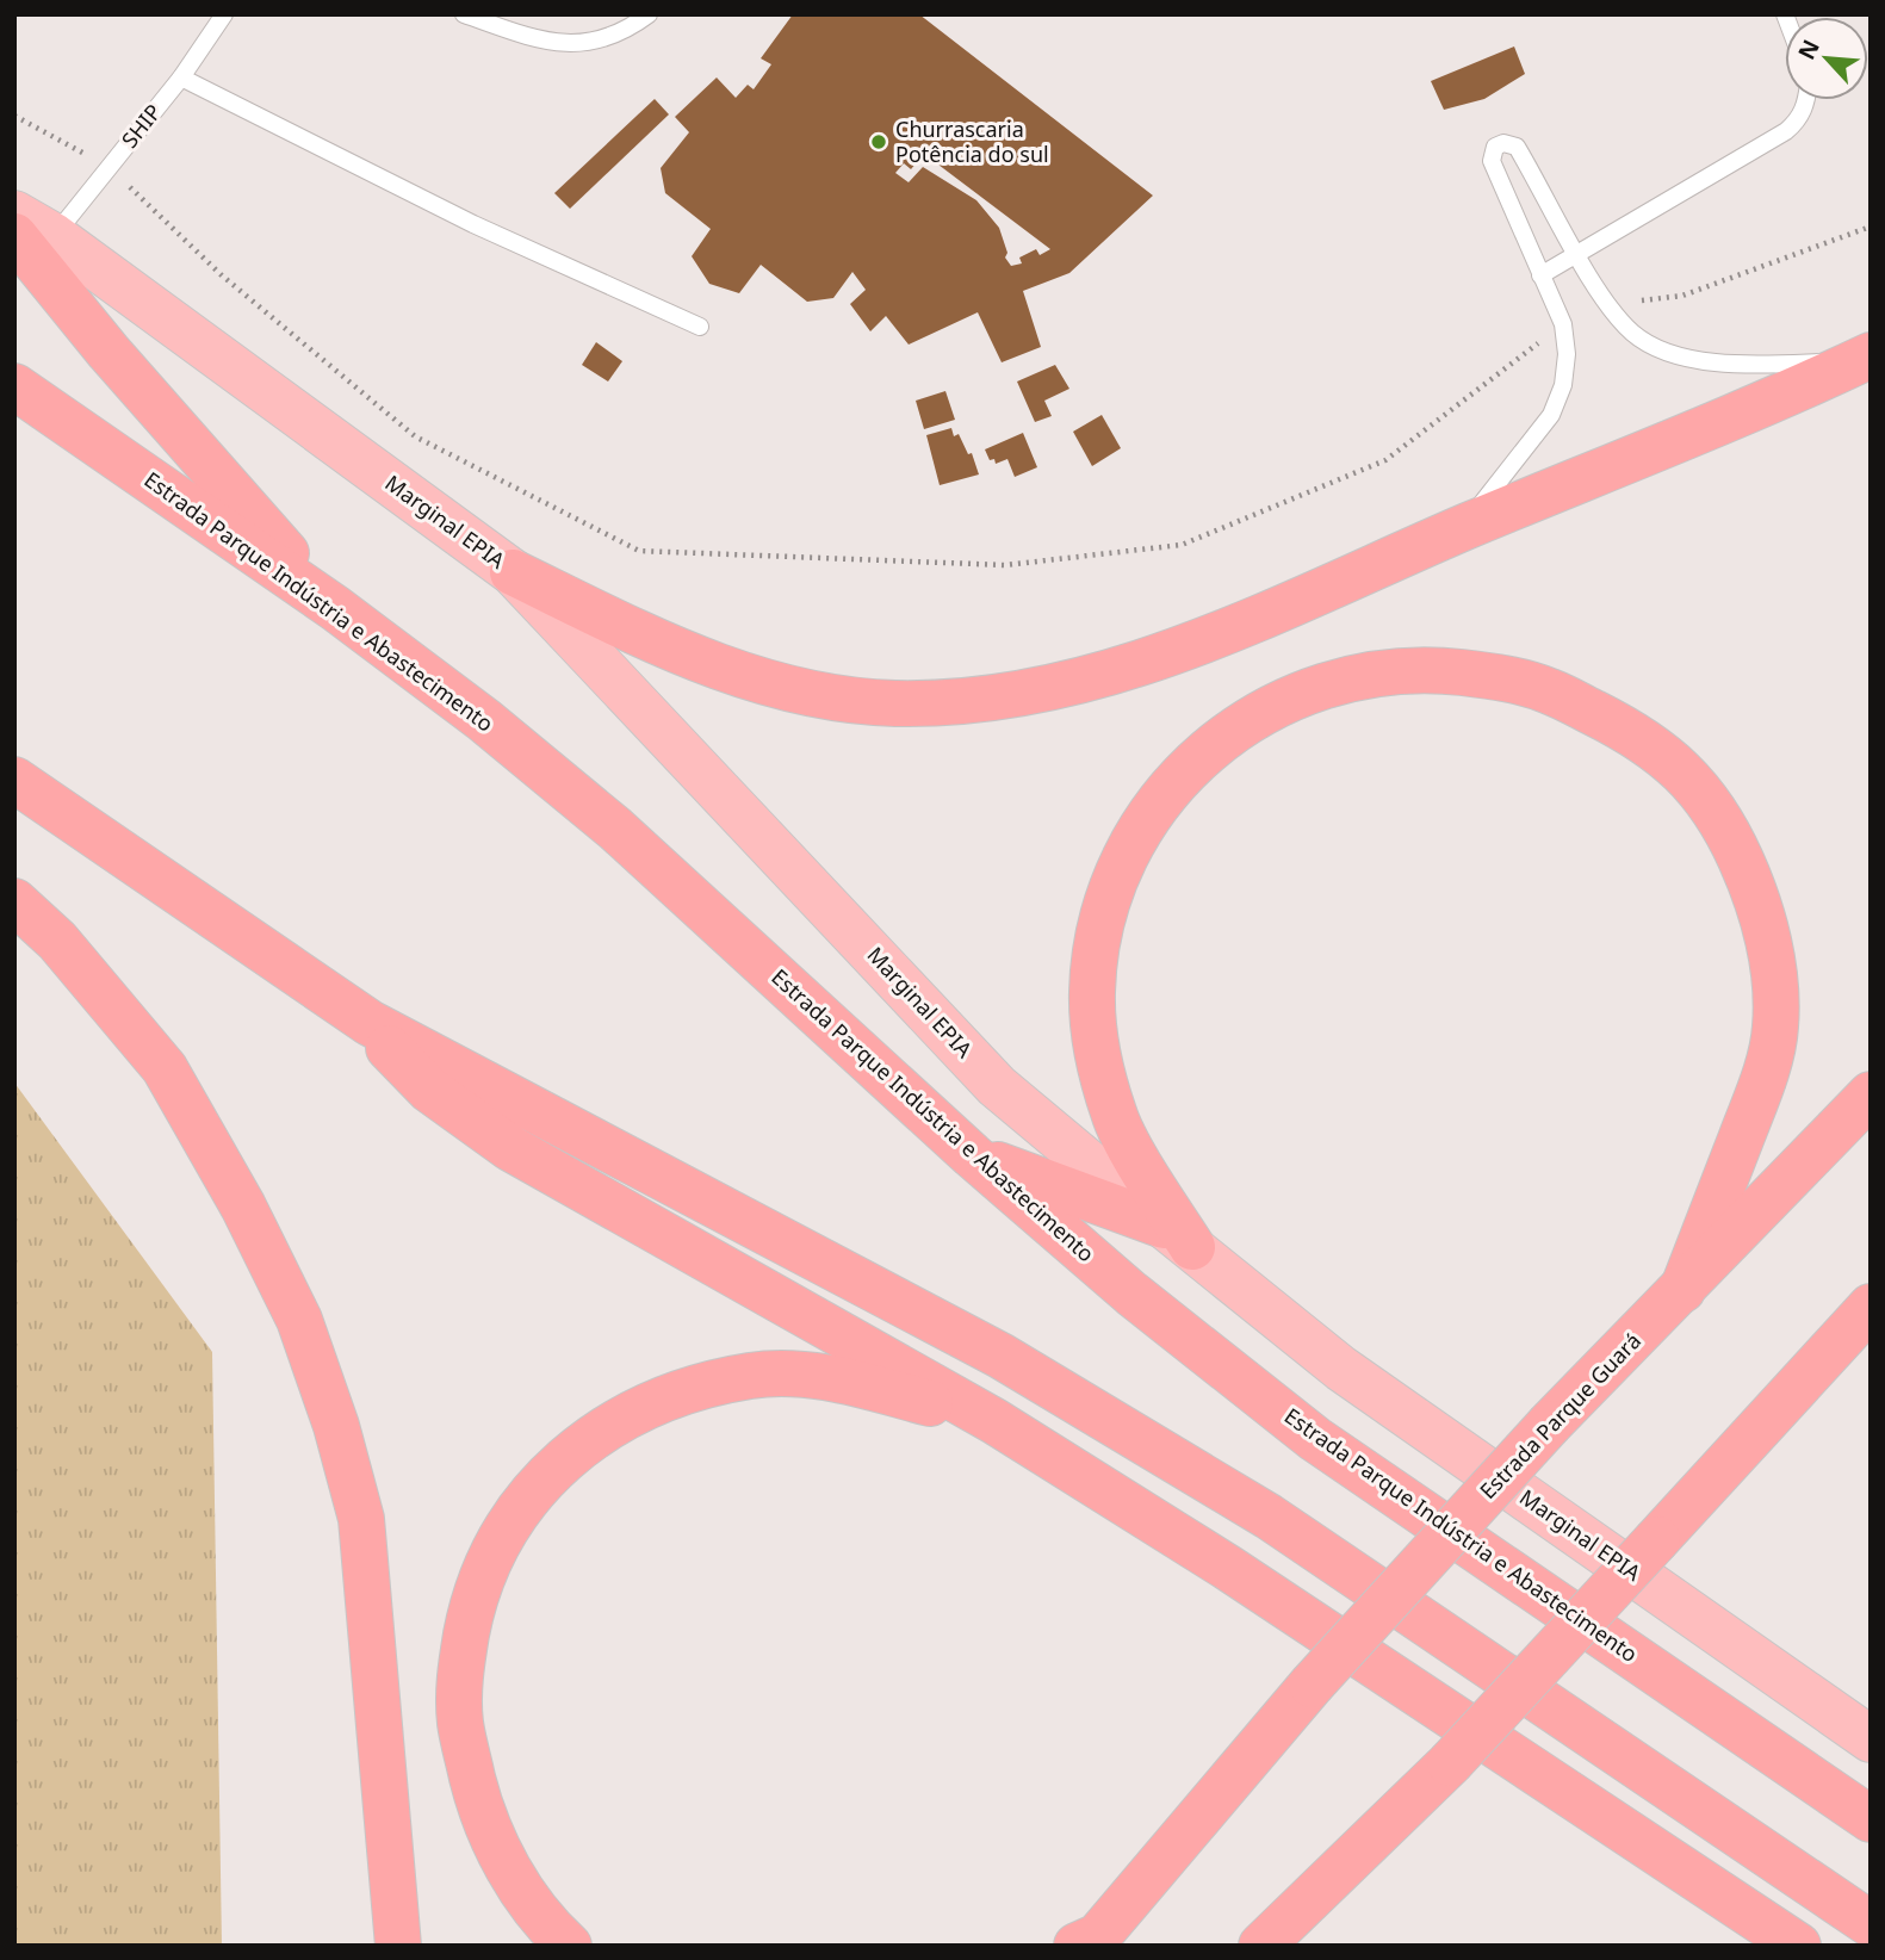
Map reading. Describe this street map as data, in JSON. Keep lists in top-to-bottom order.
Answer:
{
  "streets": {
    "highway": ["Estrada Parque Indústria e Abastecimento", "Estrada Parque Guará"],
    "main road": ["Marginal EPIA"],
    "lane": ["SHIP"]
  },
  "crossings": [
    ["SHIP", "Marginal EPIA"]
  ],
  "places": ["Churrascaria Potência do sul"],
  "north": "top left"
}
